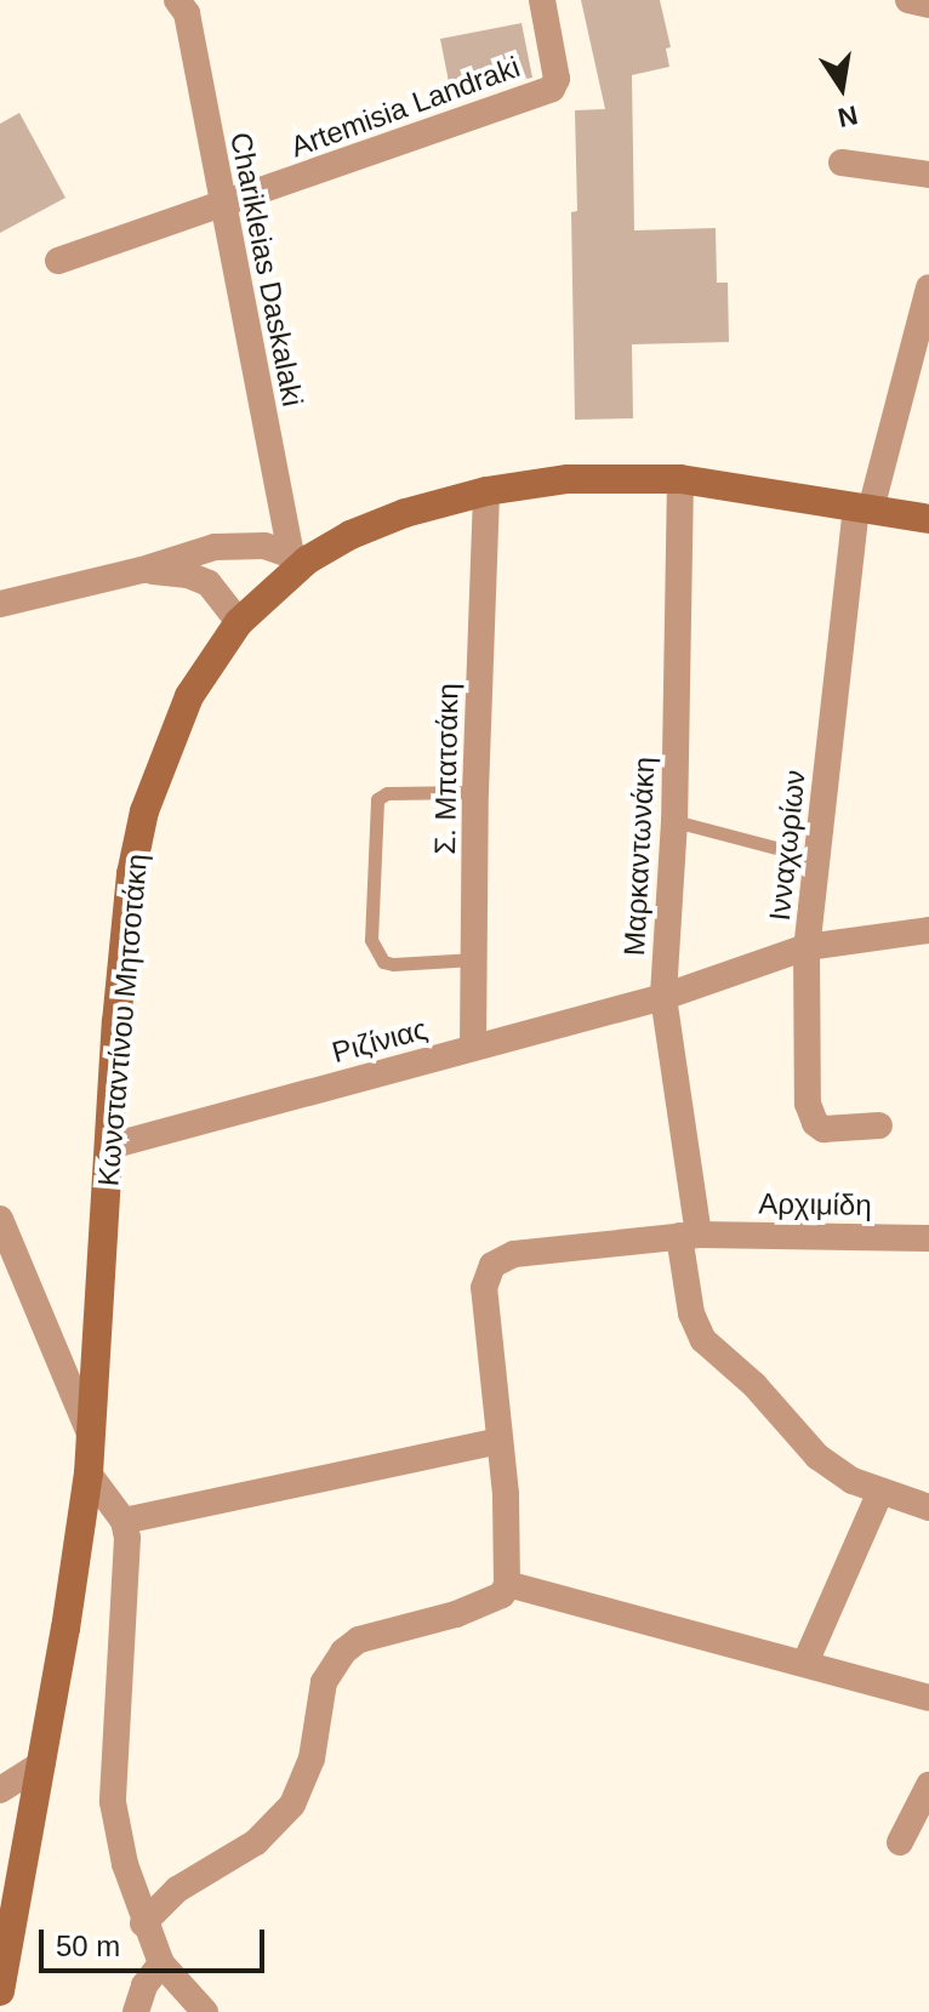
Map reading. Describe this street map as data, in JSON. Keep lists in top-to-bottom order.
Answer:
{
  "streets": {
    "main road": ["Κωνσταντίνου Μητσοτάκη"],
    "street": [
      "Artemisia Landraki",
      "Charikleias Daskalaki",
      "Σ. Μπατσάκη",
      "Ινναχωρίων",
      "Μαρκαντωνάκη",
      "Ριζίνιας",
      "Αρχιμίδη"
    ]
  },
  "crossings": [
    ["Artemisia Landraki", "Charikleias Daskalaki"],
    ["Charikleias Daskalaki", "Κωνσταντίνου Μητσοτάκη"],
    ["Σ. Μπατσάκη", "Κωνσταντίνου Μητσοτάκη"],
    ["Σ. Μπατσάκη", "Ριζίνιας"],
    ["Ινναχωρίων", "Κωνσταντίνου Μητσοτάκη"],
    ["Ινναχωρίων", "Ριζίνιας"],
    ["Μαρκαντωνάκη", "Κωνσταντίνου Μητσοτάκη"],
    ["Μαρκαντωνάκη", "Ριζίνιας"],
    ["Μαρκαντωνάκη", "Αρχιμίδη"],
    ["Κωνσταντίνου Μητσοτάκη", "Ριζίνιας"]
  ],
  "scale_bar": "50 m",
  "north": "bottom"
}
